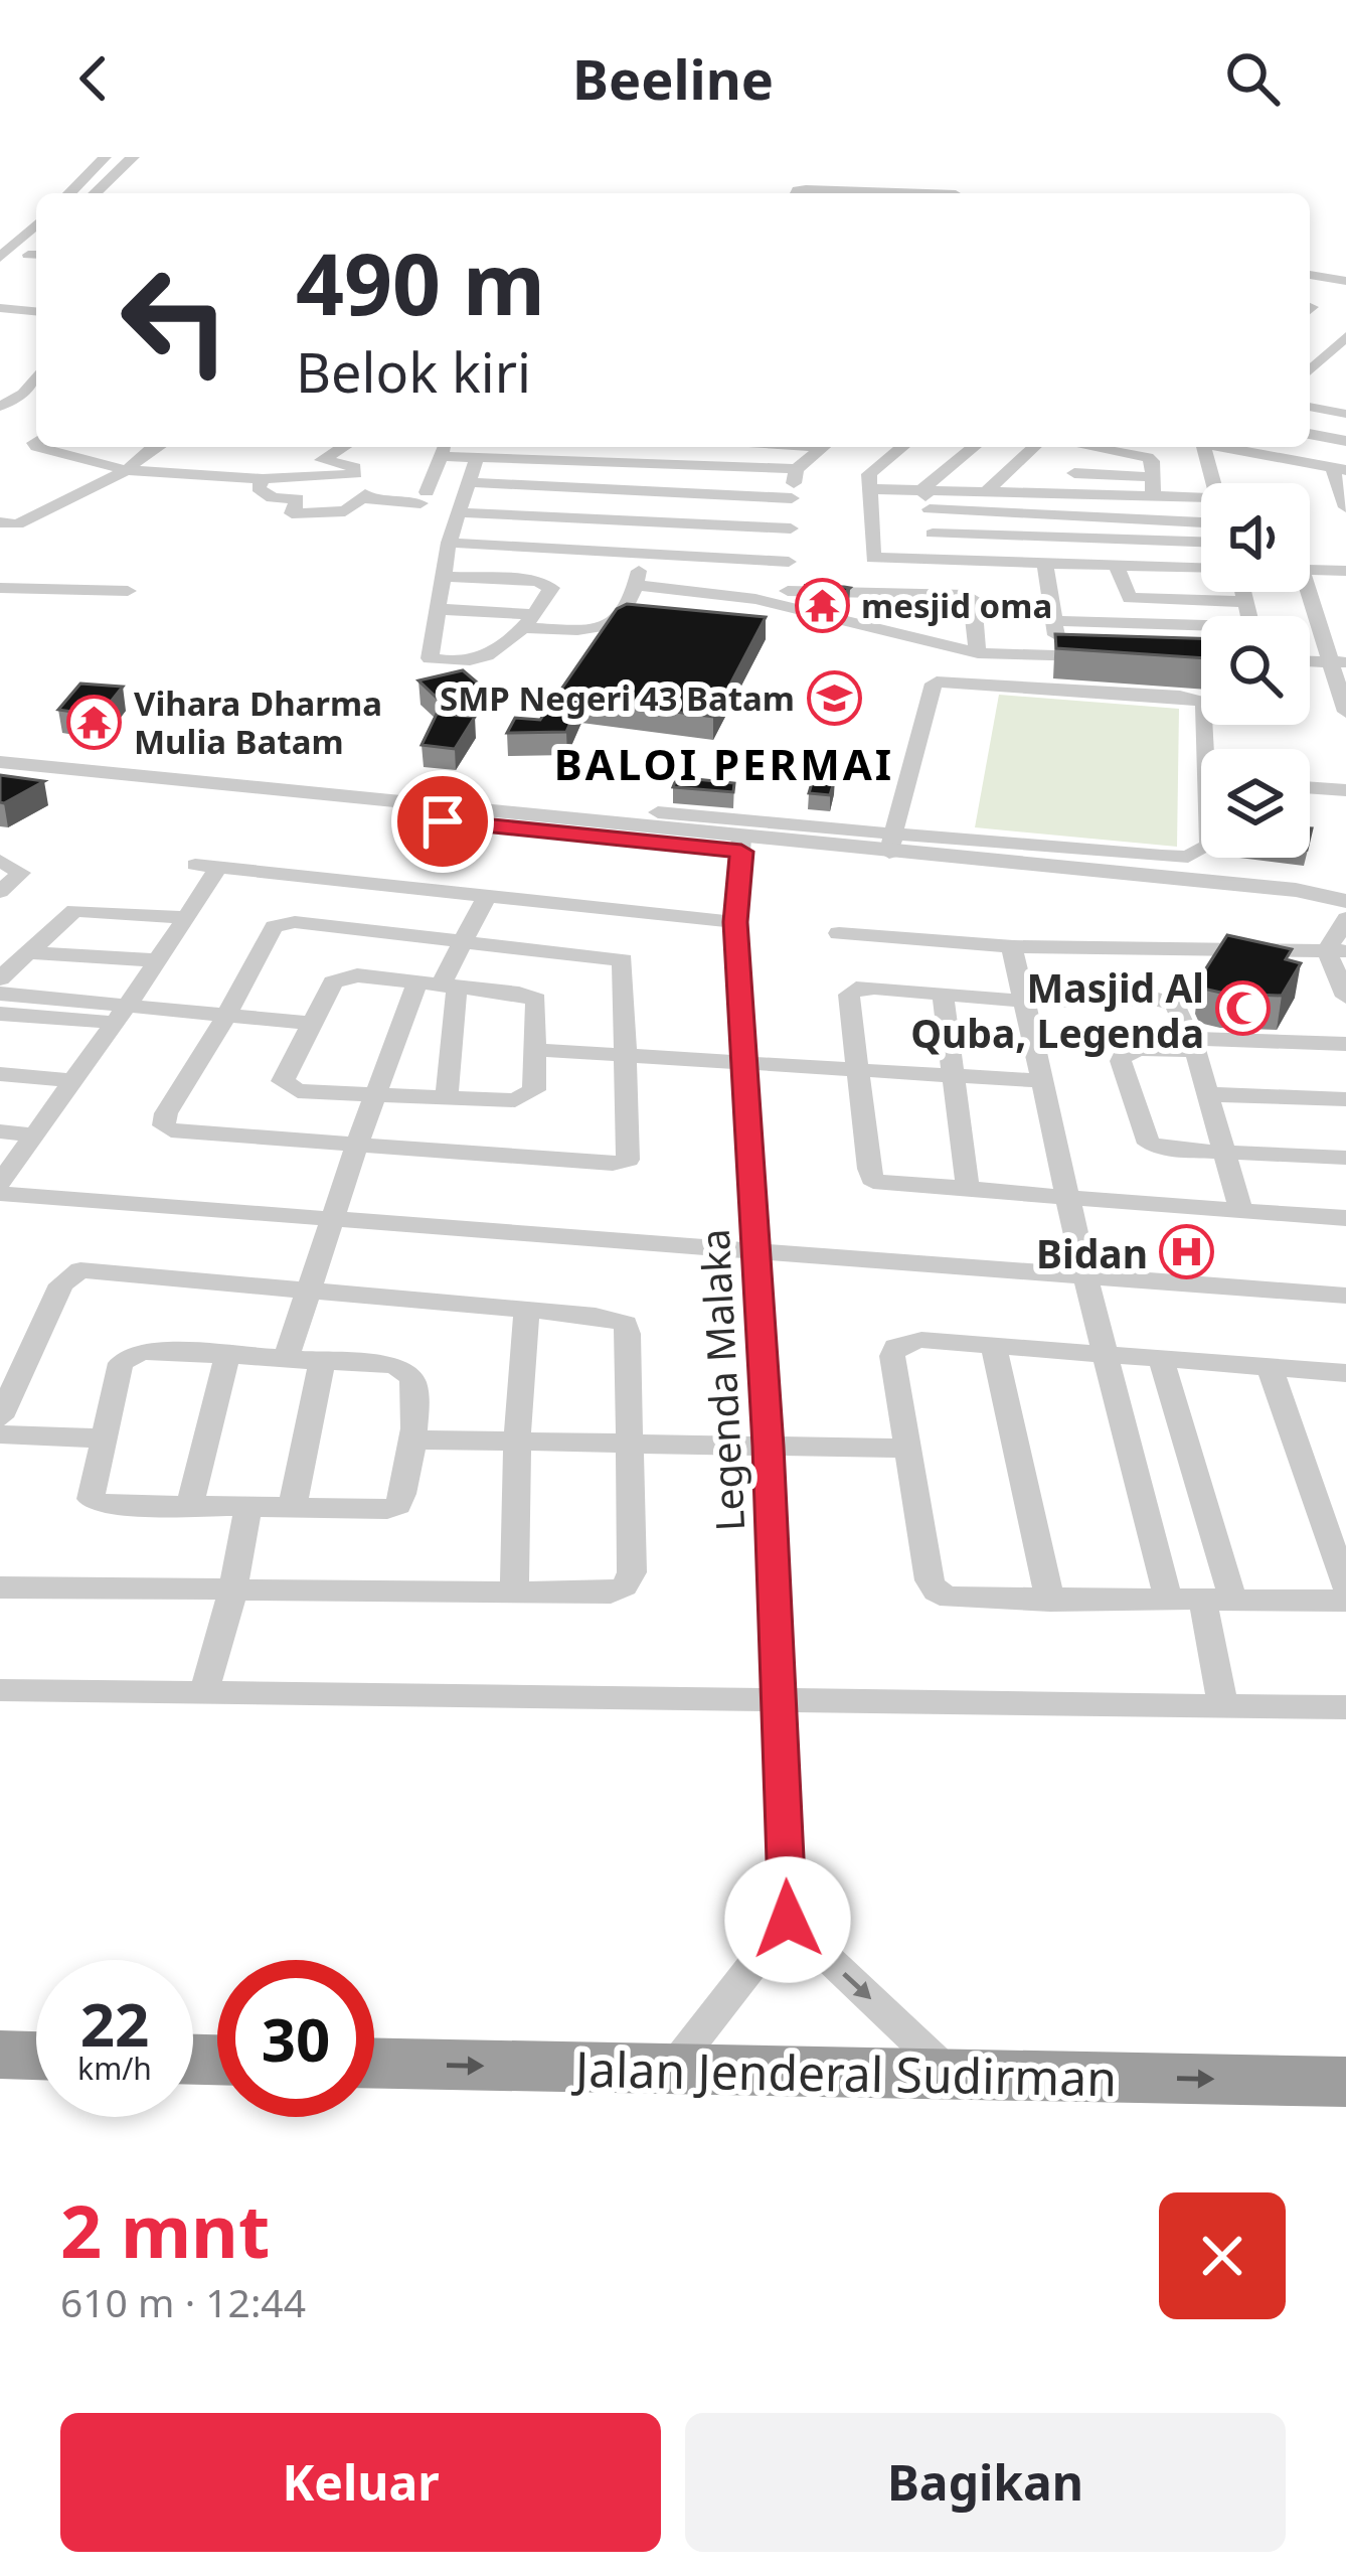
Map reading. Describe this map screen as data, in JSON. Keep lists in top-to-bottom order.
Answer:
{
  "streets": {
    "highway": ["Jalan Jenderal Sudirman"],
    "street": ["Legenda Malaka"]
  },
  "one_way": ["Jalan Jenderal Sudirman"],
  "districts": ["BALOI PERMAI"],
  "places": {
    "temple": ["mesjid oma", "Vihara Dharma Mulia Batam"],
    "school or university": ["SMP Negeri 43 Batam"],
    "mosque": ["Masjid Al Quba, Legenda"],
    "hospital": ["Bidan"]
  },
  "page": {
    "header": "Beeline",
    "turn": ["490 m", "Belok kiri"],
    "speed": "22 km/h",
    "limit": "30",
    "heading": ["2 mnt", "610 m · 12:44"],
    "buttons": ["Keluar", "Bagikan"]
  }
}
